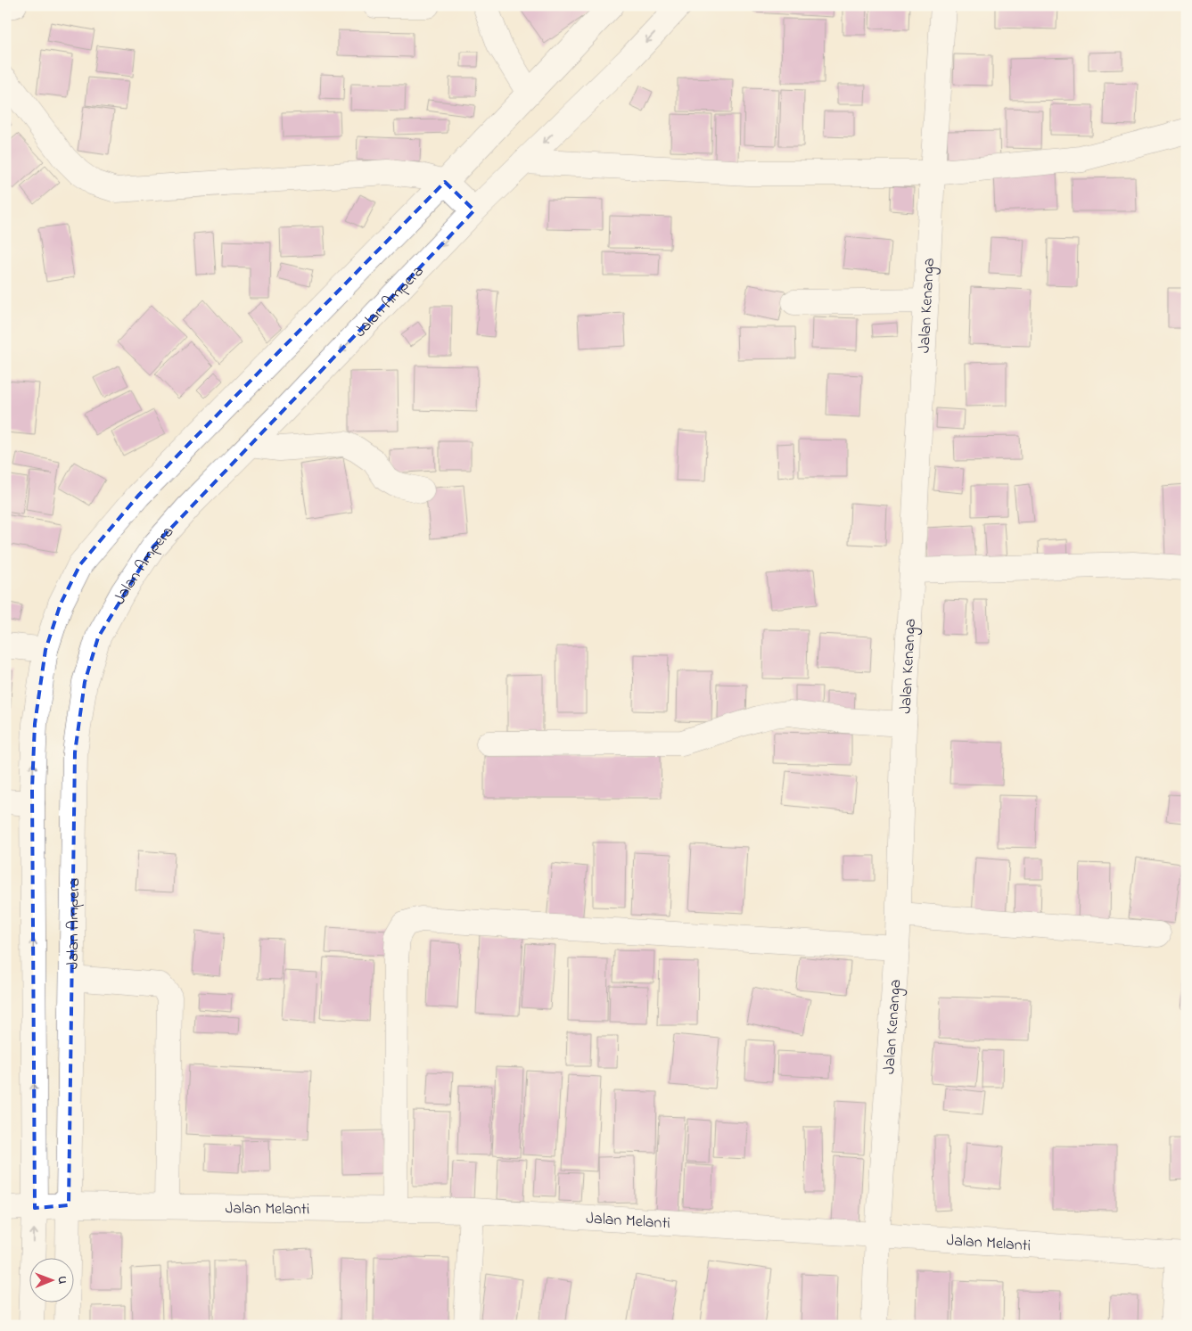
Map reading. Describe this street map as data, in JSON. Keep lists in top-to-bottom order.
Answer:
{
  "streets": {
    "street": ["Jalan Ampera", "Jalan Kenanga", "Jalan Melanti"]
  },
  "crossings": [
    ["Jalan Ampera", "Jalan Melanti"],
    ["Jalan Kenanga", "Jalan Melanti"]
  ],
  "north": "right"
}
